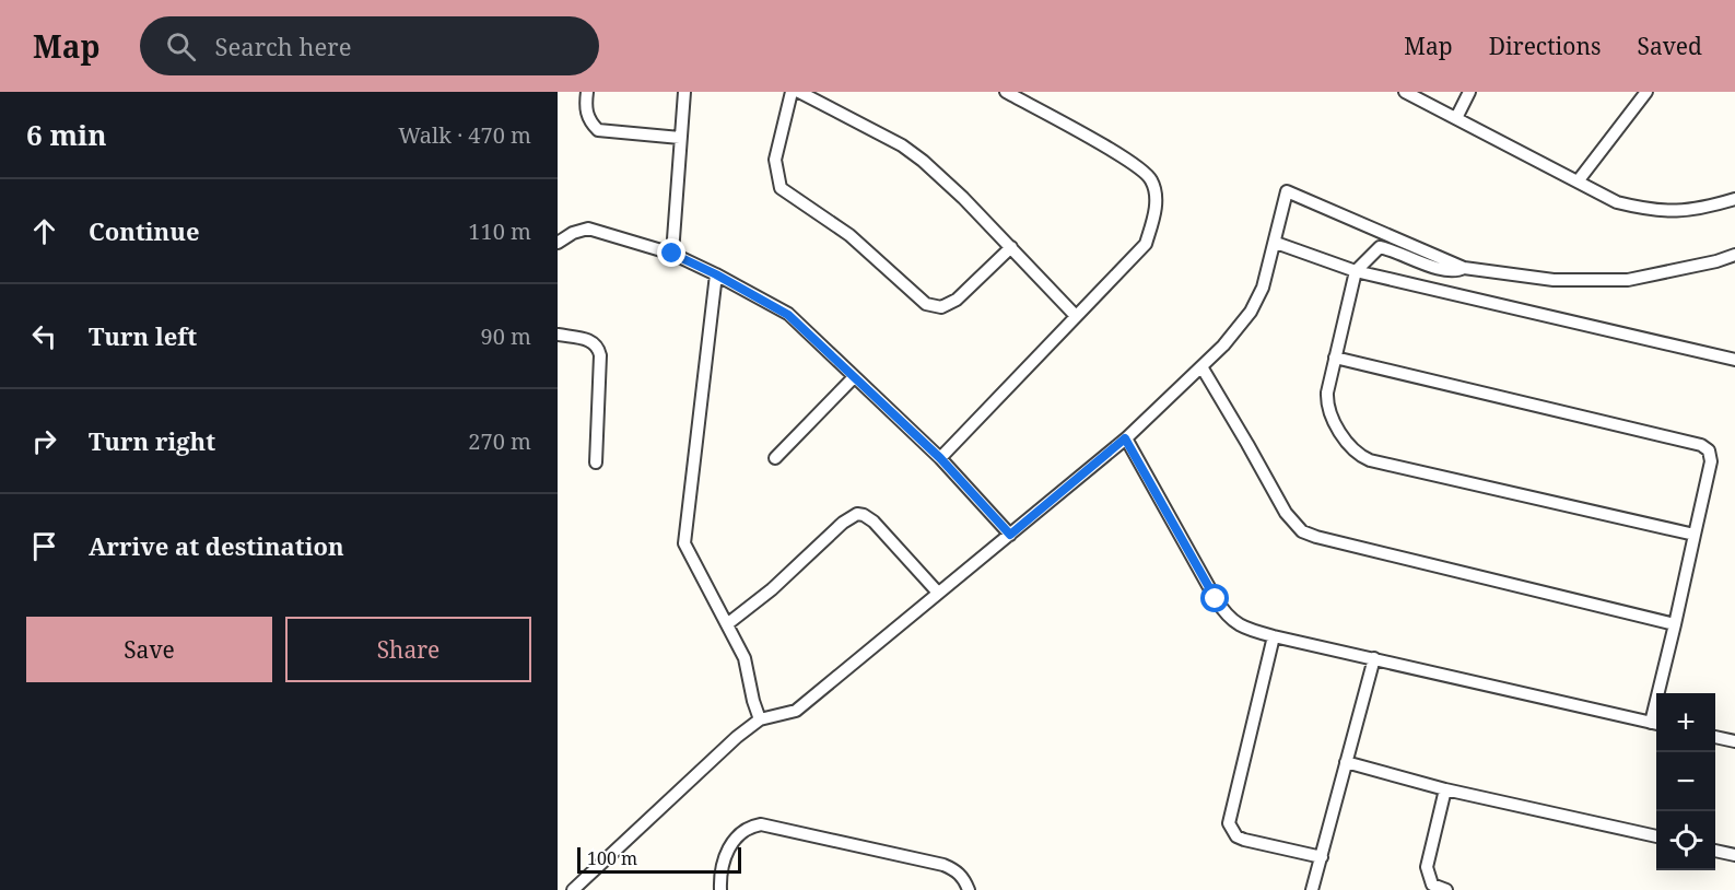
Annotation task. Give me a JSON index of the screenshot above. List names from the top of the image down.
{
  "scale_bar": "100 m",
  "page": {
    "header": "Map",
    "search": "Search here",
    "nav": ["Map", "Directions", "Saved"],
    "heading": ["6 min", "Walk · 470 m"],
    "list": [
      ["Continue", "110 m"],
      ["Turn left", "90 m"],
      ["Turn right", "270 m"],
      "Arrive at destination"
    ],
    "buttons": ["Save", "Share"],
    "map_buttons": ["+", "−"],
    "scale": "100 m"
  }
}
